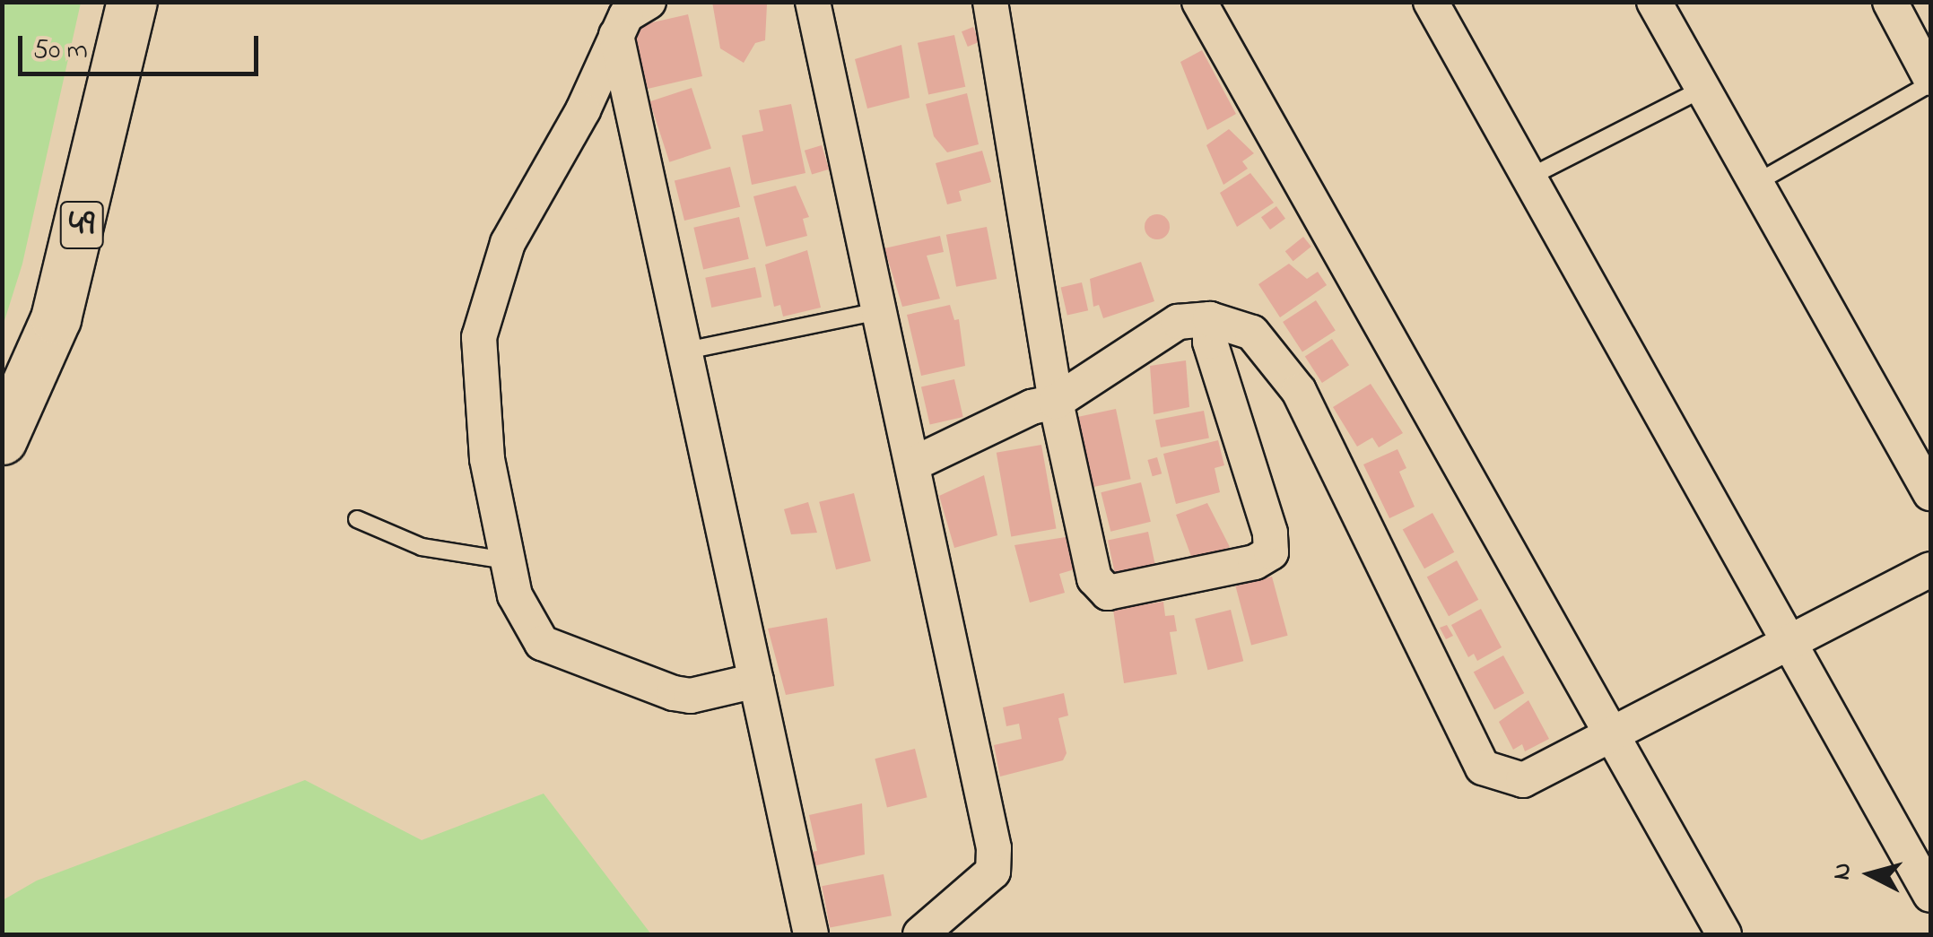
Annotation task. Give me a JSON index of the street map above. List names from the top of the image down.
{
  "streets": {
    "main road": ["49"]
  },
  "scale_bar": "50 m",
  "north": "left"
}
